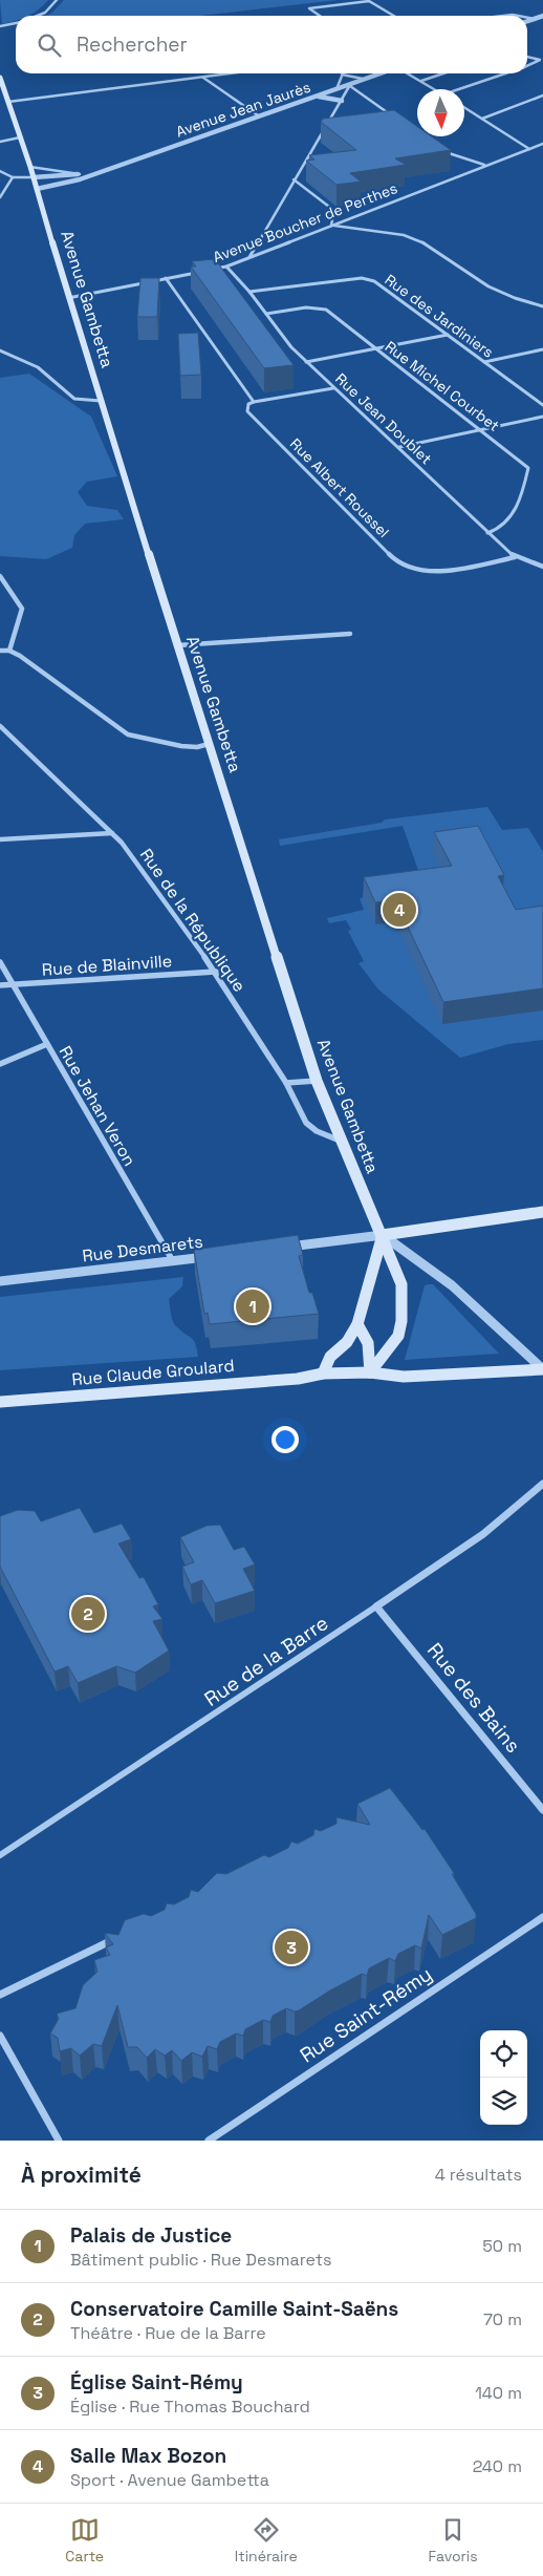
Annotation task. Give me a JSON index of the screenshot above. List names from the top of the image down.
{
  "streets": {
    "main road": ["Avenue Gambetta", "Rue Claude Groulard"],
    "street": [
      "Avenue Jean Jaurès",
      "Avenue Boucher de Perthes",
      "Rue des Jardiniers",
      "Rue Michel Courbet",
      "Rue Jean Doublet",
      "Rue Albert Roussel",
      "Rue de la République",
      "Rue de Blainville",
      "Rue Jehan Veron",
      "Rue Desmarets",
      "Rue de la Barre",
      "Rue des Bains",
      "Rue Saint-Rémy"
    ]
  },
  "crossings": [
    ["Avenue Jean Jaurès", "Avenue Gambetta"],
    ["Avenue Boucher de Perthes", "Avenue Gambetta"],
    ["Avenue Boucher de Perthes", "Rue Jean Doublet"],
    ["Avenue Gambetta", "Rue de la République"],
    ["Rue des Jardiniers", "Rue Jean Doublet"],
    ["Rue Michel Courbet", "Rue Jean Doublet"],
    ["Rue Jean Doublet", "Rue Albert Roussel"],
    ["Rue de la République", "Rue de Blainville"],
    ["Rue de Blainville", "Rue Jehan Veron"],
    ["Rue Jehan Veron", "Rue Desmarets"],
    ["Rue de la Barre", "Rue des Bains"]
  ],
  "north": "bottom",
  "page": {
    "search": "Rechercher",
    "pins": [
      "4",
      "1",
      "2",
      "3"
    ],
    "heading": ["À proximité", "4 résultats"],
    "list": [
      {
        "mark": "1",
        "name": "Palais de Justice",
        "note": "Bâtiment public · Rue Desmarets",
        "value": "50 m"
      },
      {
        "mark": "2",
        "name": "Conservatoire Camille Saint-Saëns",
        "note": "Théâtre · Rue de la Barre",
        "value": "70 m"
      },
      {
        "mark": "3",
        "name": "Église Saint-Rémy",
        "note": "Église · Rue Thomas Bouchard",
        "value": "140 m"
      },
      {
        "mark": "4",
        "name": "Salle Max Bozon",
        "note": "Sport · Avenue Gambetta",
        "value": "240 m"
      }
    ],
    "nav": ["Carte", "Itinéraire", "Favoris"]
  }
}
